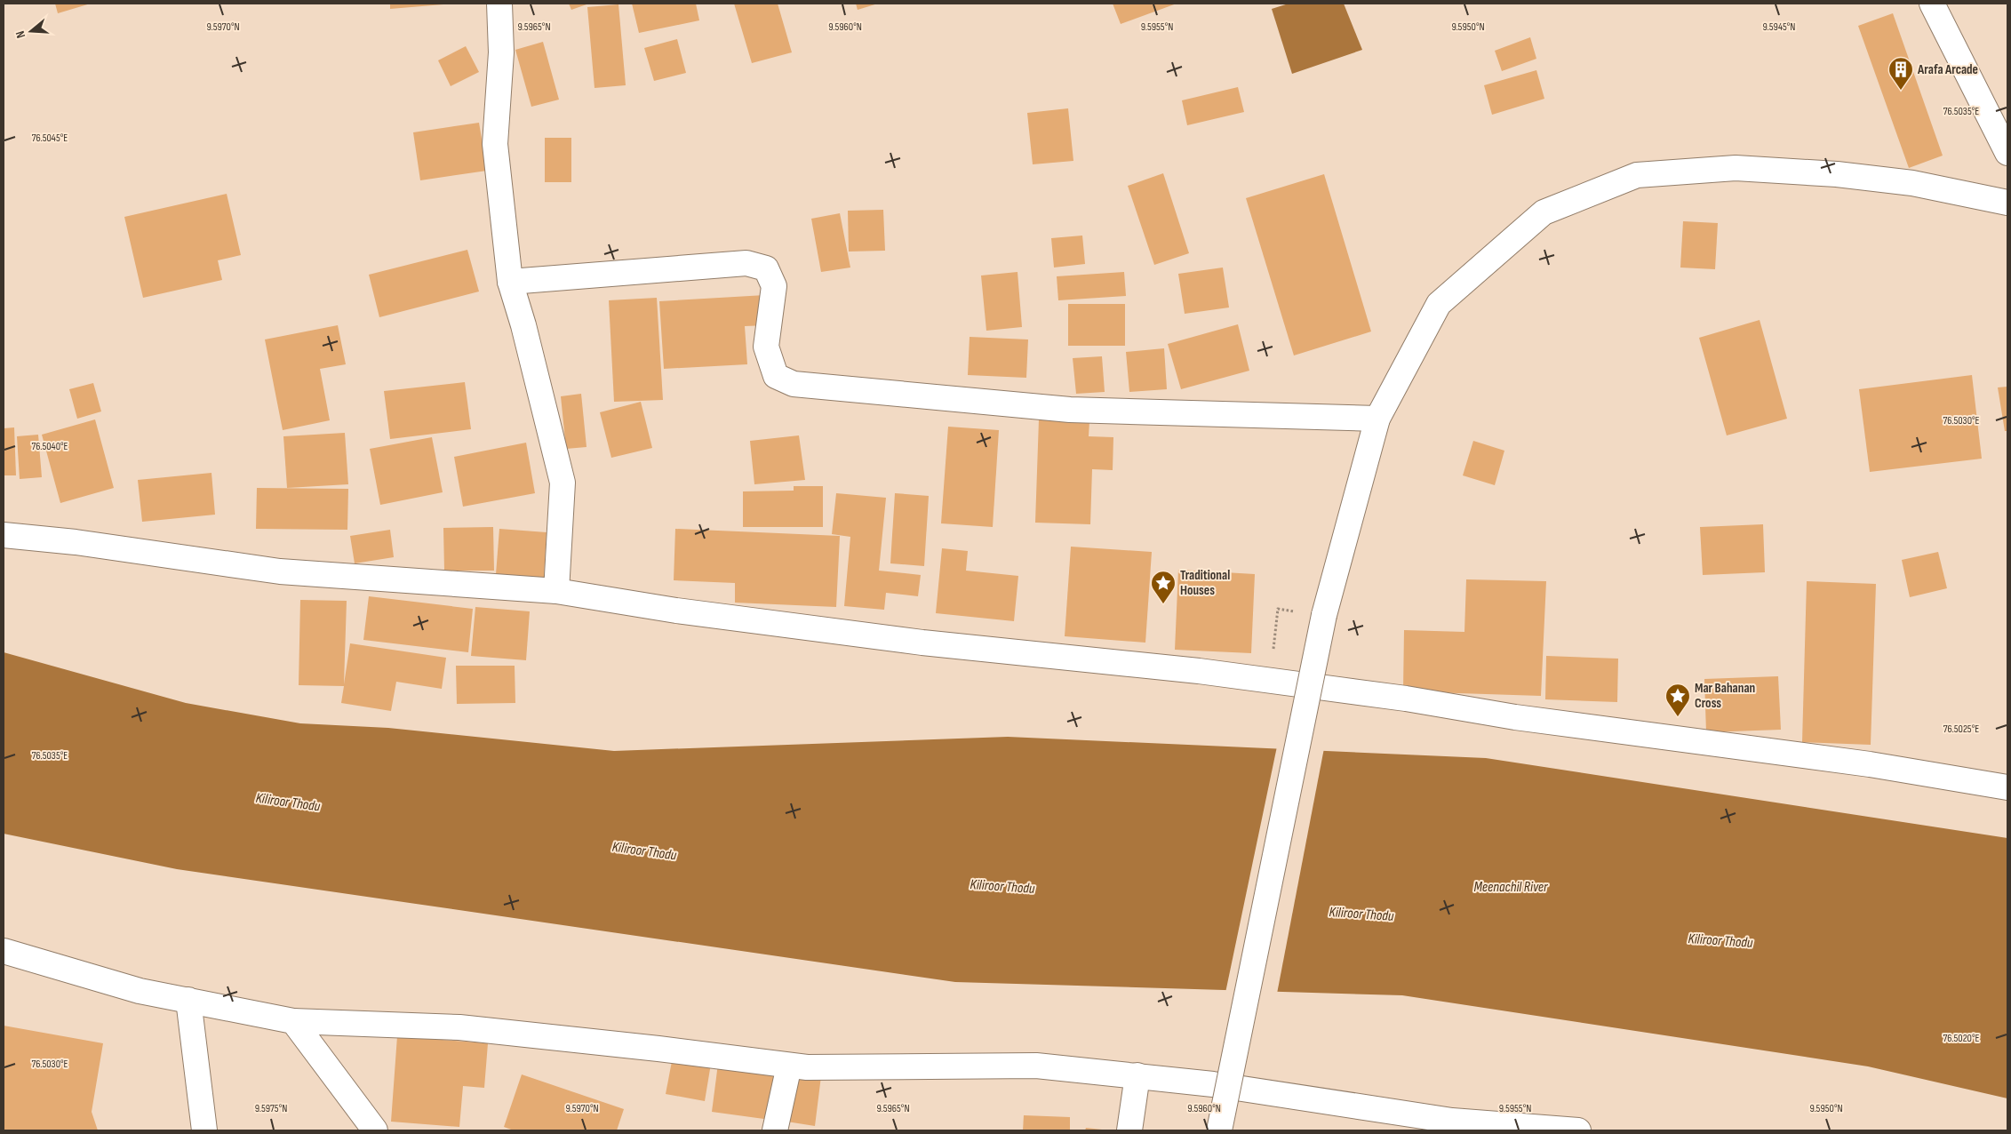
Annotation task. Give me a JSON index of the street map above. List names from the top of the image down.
{
  "water": ["Kiliroor Thodu", "Meenachil River"],
  "places": {
    "building": ["Arafa Arcade"],
    "place": ["Traditional Houses", "Mar Bahanan Cross"]
  },
  "north": "left",
  "coordinates": [
    "9.5970°N",
    "9.5965°N",
    "9.5960°N",
    "9.5955°N",
    "9.5950°N",
    "9.5945°N",
    "76.5035°E",
    "76.5045°E",
    "76.5030°E",
    "76.5040°E",
    "76.5025°E",
    "76.5020°E",
    "9.5975°N"
  ]
}
